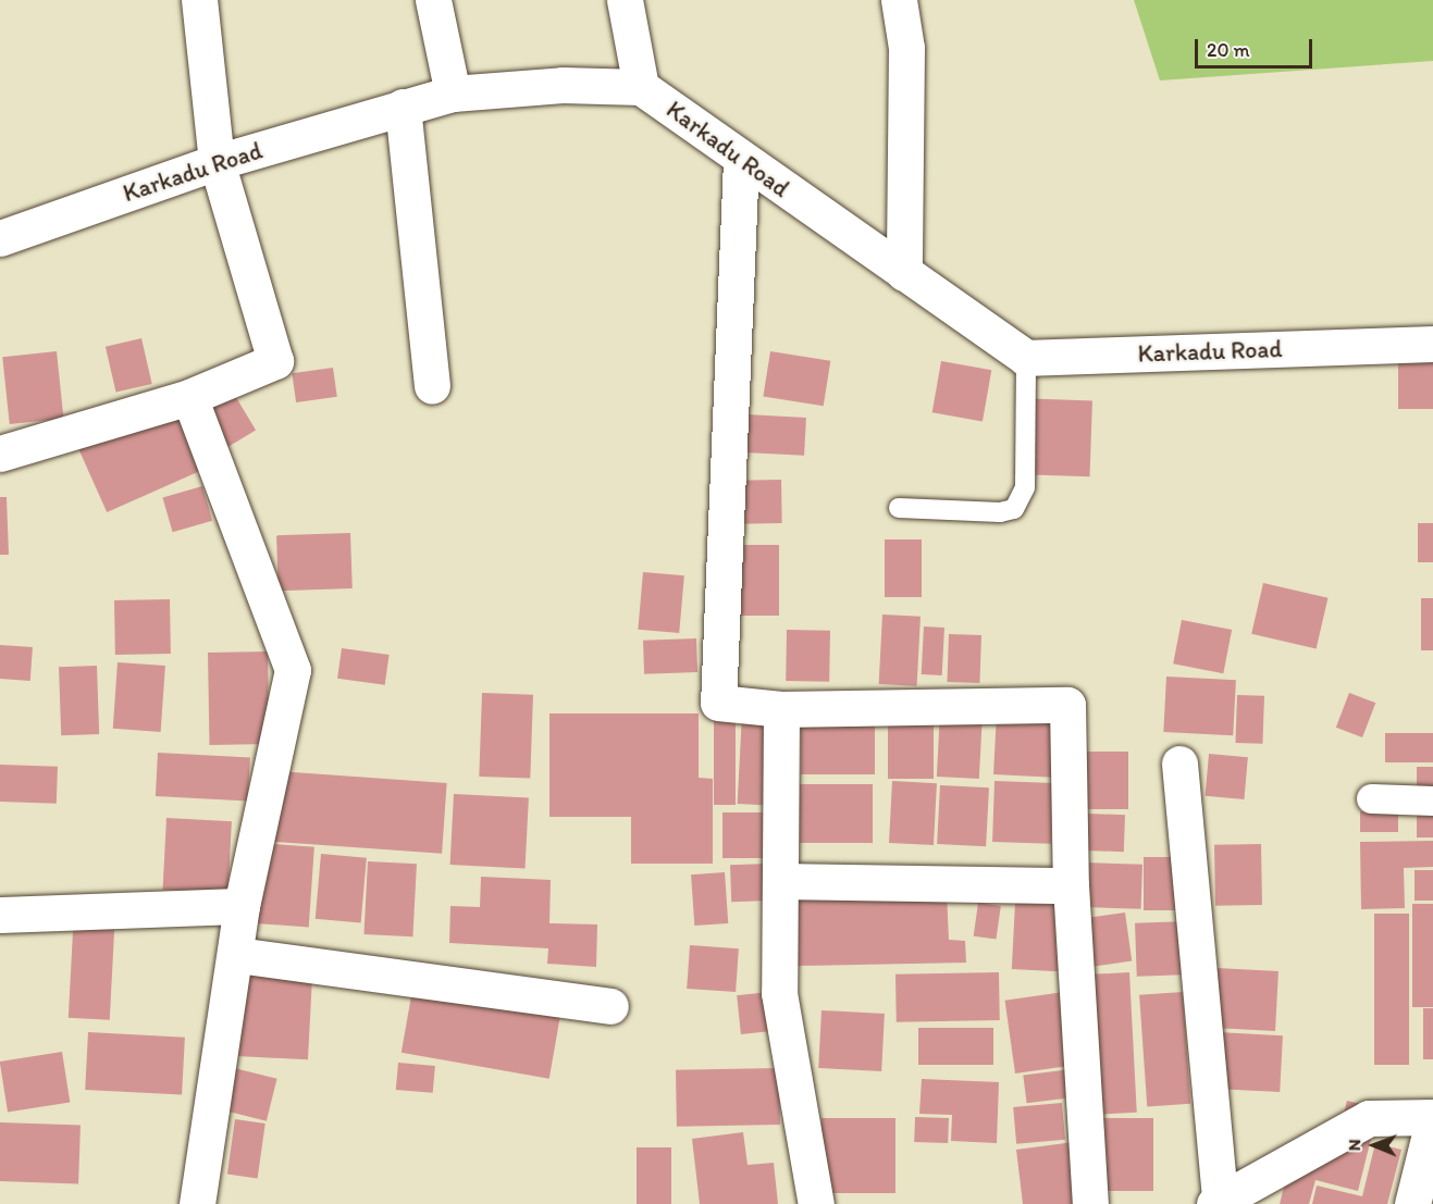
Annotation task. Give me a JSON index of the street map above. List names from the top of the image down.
{
  "streets": {
    "street": ["Karkadu Road"]
  },
  "scale_bar": "20 m",
  "north": "left"
}
